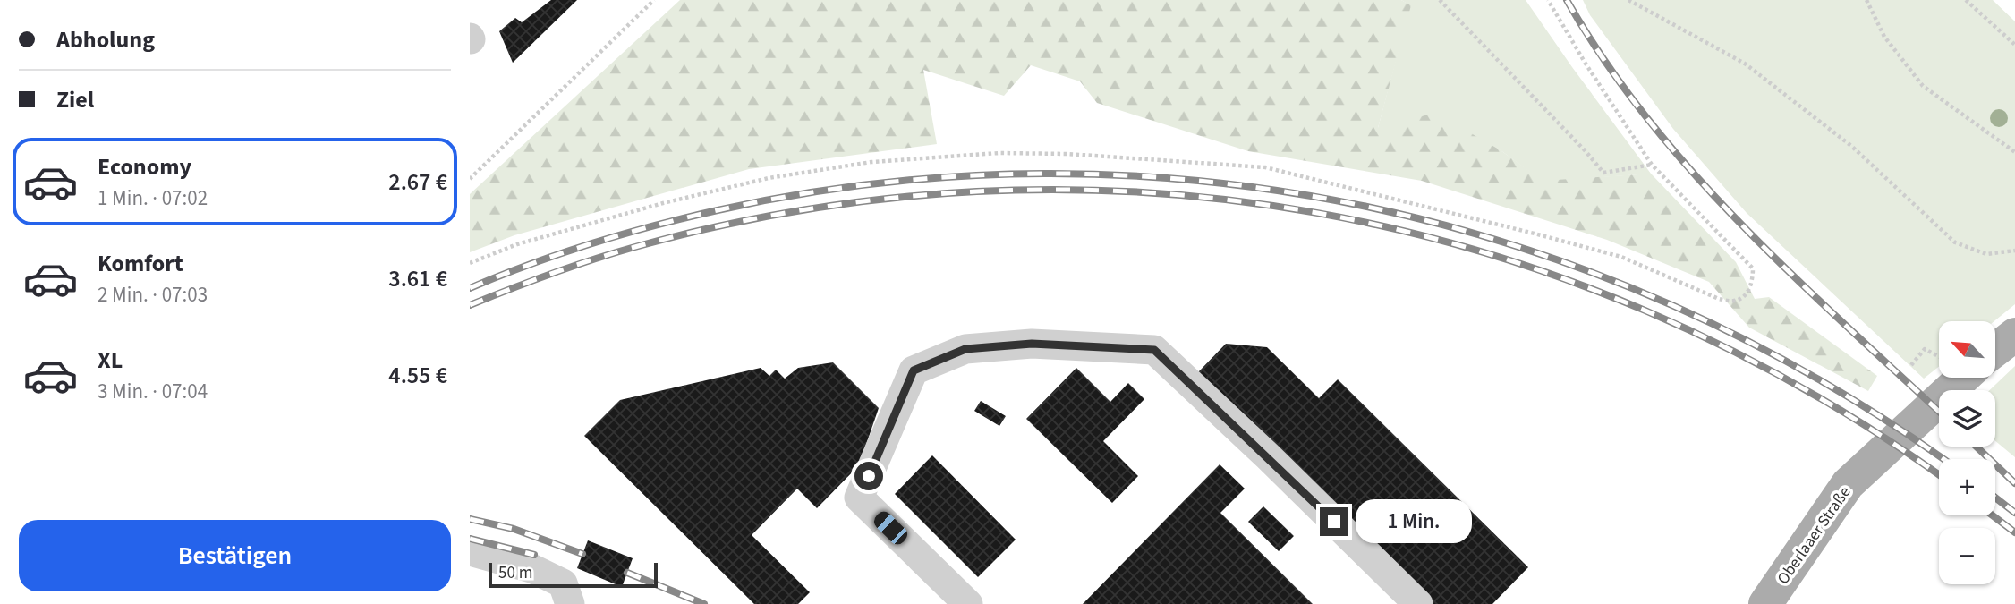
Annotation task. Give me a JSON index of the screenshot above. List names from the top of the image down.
{
  "streets": {
    "main road": ["Oberlaaer Straße"]
  },
  "scale_bar": "50 m",
  "north": "top left",
  "page": {
    "banner": ["Abholung", "Ziel"],
    "list": [
      {
        "name": "Economy",
        "note": "1 Min. · 07:02",
        "value": "2.67 €"
      },
      {
        "name": "Komfort",
        "note": "2 Min. · 07:03",
        "value": "3.61 €"
      },
      {
        "name": "XL",
        "note": "3 Min. · 07:04",
        "value": "4.55 €"
      }
    ],
    "map_buttons": ["+", "−"],
    "bubble": "1 Min.",
    "buttons": "Bestätigen",
    "scale": "50 m"
  }
}
